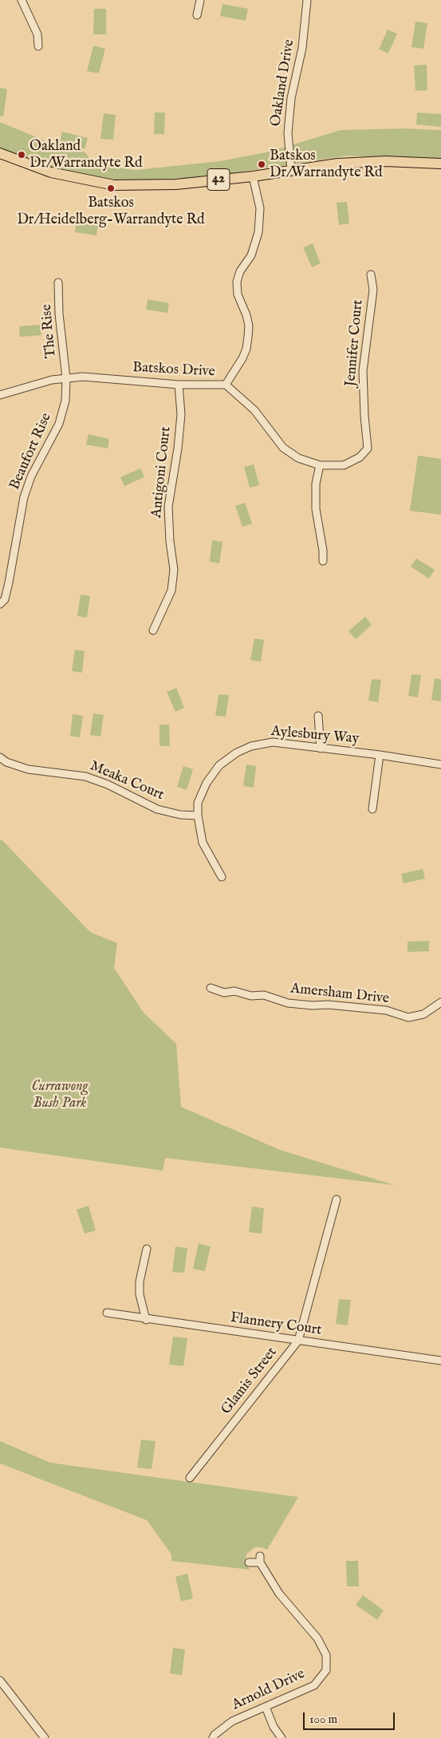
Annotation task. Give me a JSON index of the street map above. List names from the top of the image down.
{
  "streets": {
    "main road": ["42"],
    "street": [
      "Oakland Drive",
      "The Rise",
      "Jennifer Court",
      "Batskos Drive",
      "Beaufort Rise",
      "Antigoni Court",
      "Aylesbury Way",
      "Meaka Court",
      "Amersham Drive",
      "Flannery Court",
      "Glamis Street",
      "Arnold Drive"
    ]
  },
  "crossings": [
    ["Oakland Drive", "42"],
    ["42", "Batskos Drive"],
    ["The Rise", "Batskos Drive"],
    ["The Rise", "Beaufort Rise"],
    ["Jennifer Court", "Batskos Drive"],
    ["Batskos Drive", "Beaufort Rise"],
    ["Batskos Drive", "Antigoni Court"],
    ["Aylesbury Way", "Meaka Court"],
    ["Flannery Court", "Glamis Street"]
  ],
  "parks": ["Currawong Bush Park"],
  "places": ["Oakland Dr/Warrandyte Rd", "Batskos Dr/Warrandyte Rd", "Batskos Dr/Heidelberg-Warrandyte Rd"],
  "scale_bar": "100 m"
}
